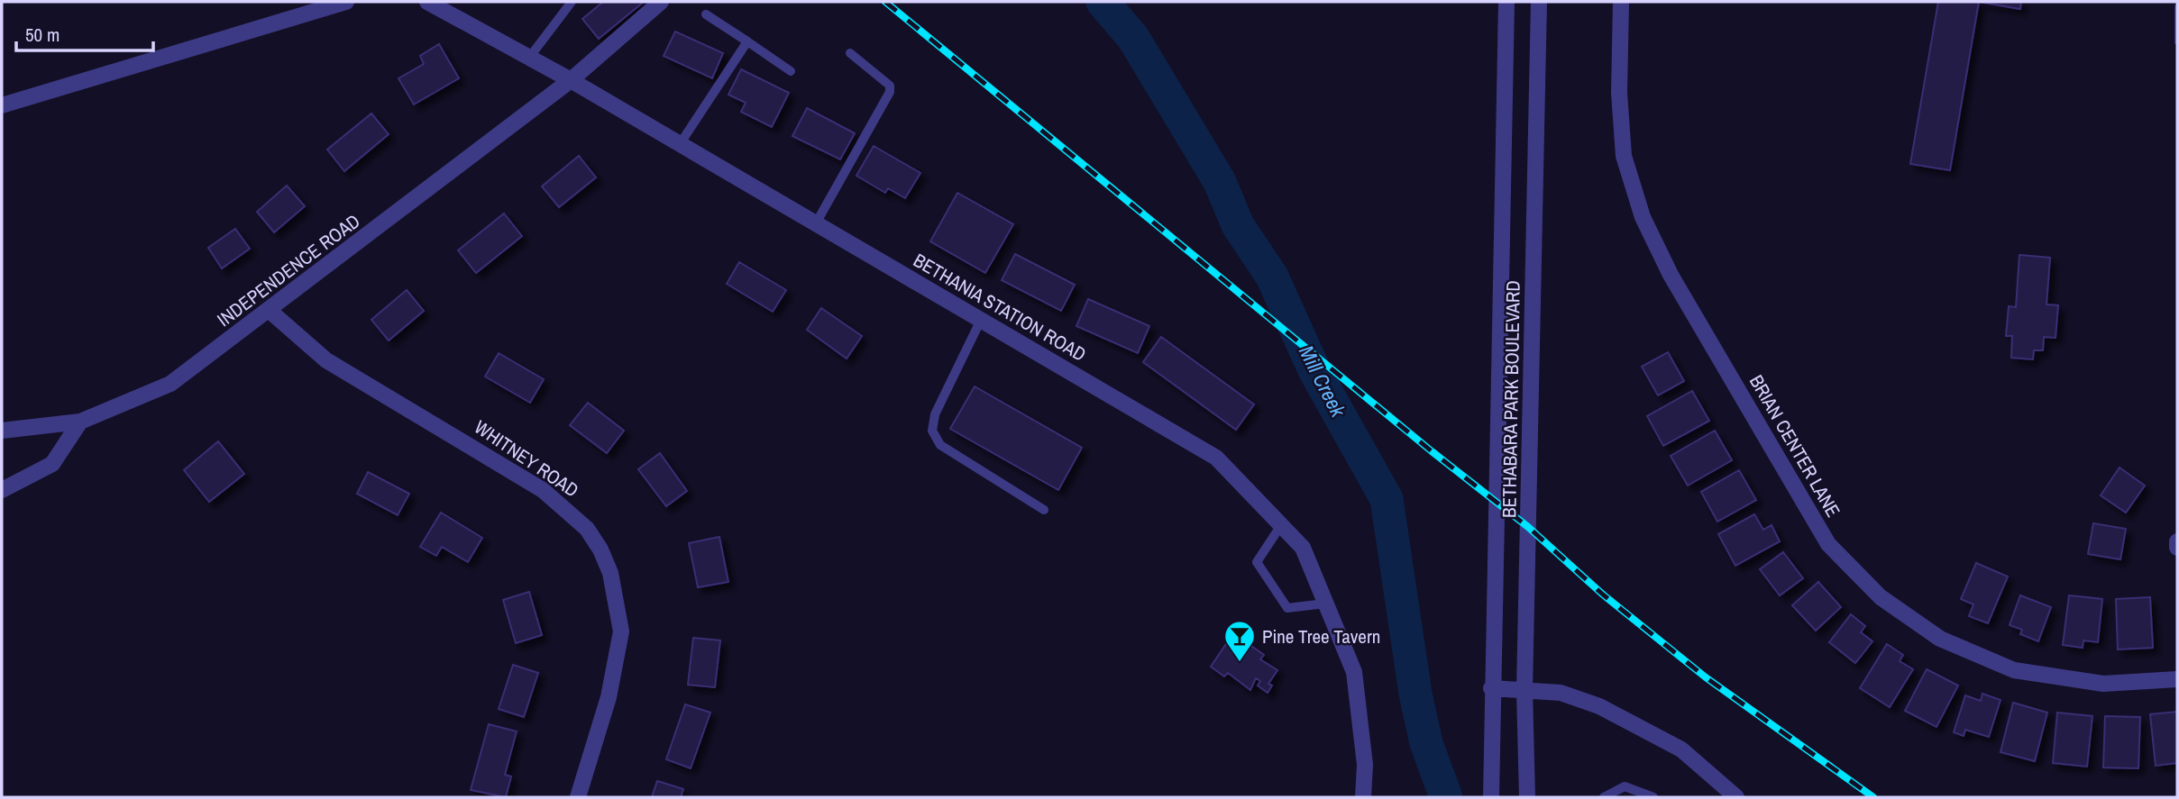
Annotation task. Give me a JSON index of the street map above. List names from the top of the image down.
{
  "streets": {
    "street": [
      "INDEPENDENCE ROAD",
      "BETHANIA STATION ROAD",
      "BETHABARA PARK BOULEVARD",
      "BRIAN CENTER LANE",
      "WHITNEY ROAD"
    ]
  },
  "crossings": [
    ["INDEPENDENCE ROAD", "BETHANIA STATION ROAD"],
    ["INDEPENDENCE ROAD", "WHITNEY ROAD"]
  ],
  "water": ["Mill Creek"],
  "places": {
    "bar": ["Pine Tree Tavern"]
  },
  "scale_bar": "50 m"
}
